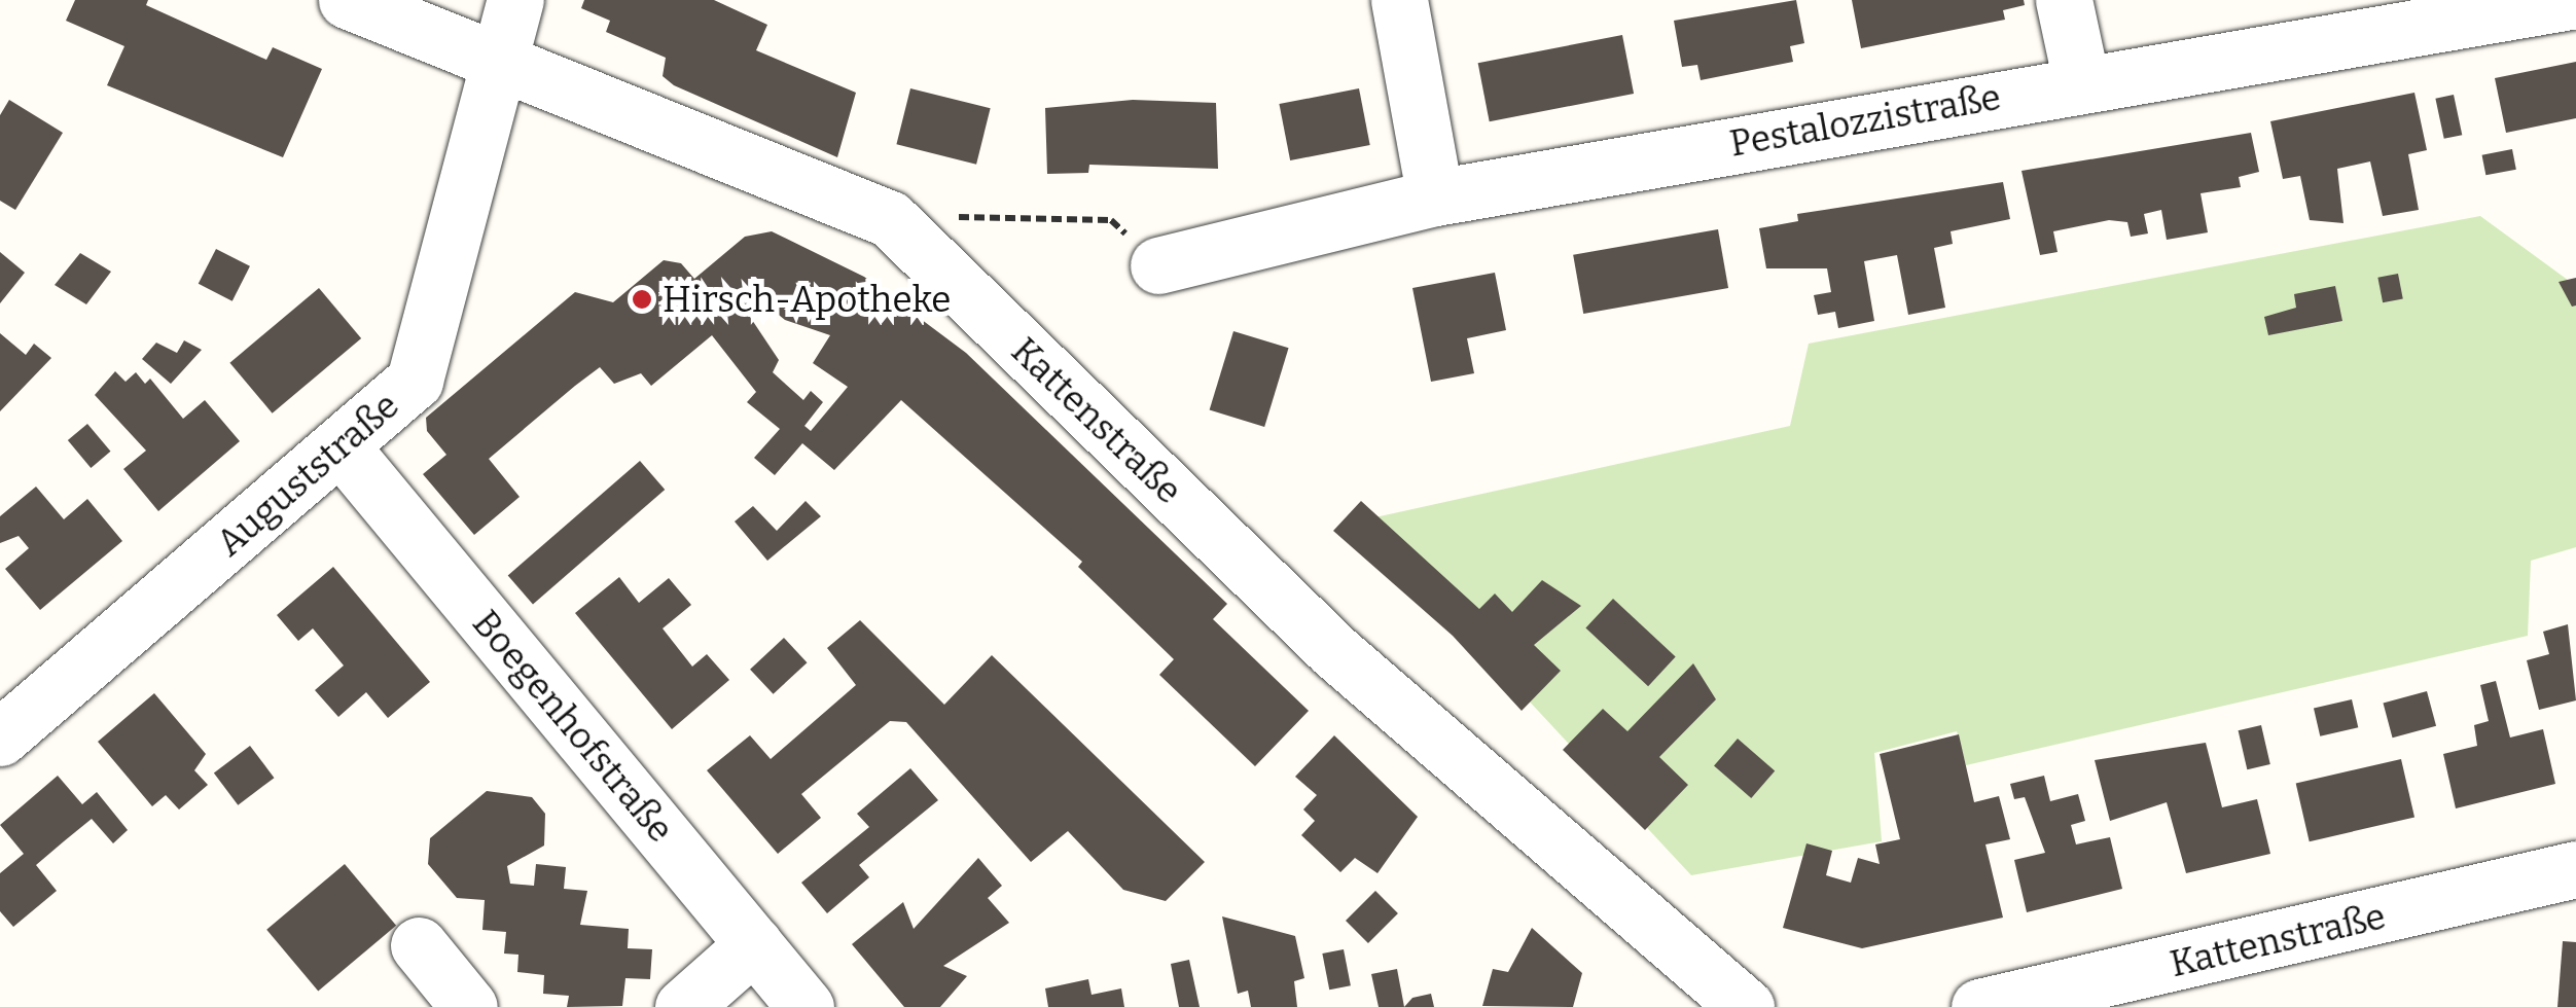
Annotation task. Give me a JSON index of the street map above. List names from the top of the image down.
{
  "streets": {
    "street": [
      "Pestalozzistraße",
      "Kattenstraße",
      "Auguststraße",
      "Boegenhofstraße"
    ]
  },
  "crossings": [
    ["Kattenstraße", "Auguststraße"],
    ["Auguststraße", "Boegenhofstraße"]
  ],
  "places": ["Hirsch-Apotheke"]
}
